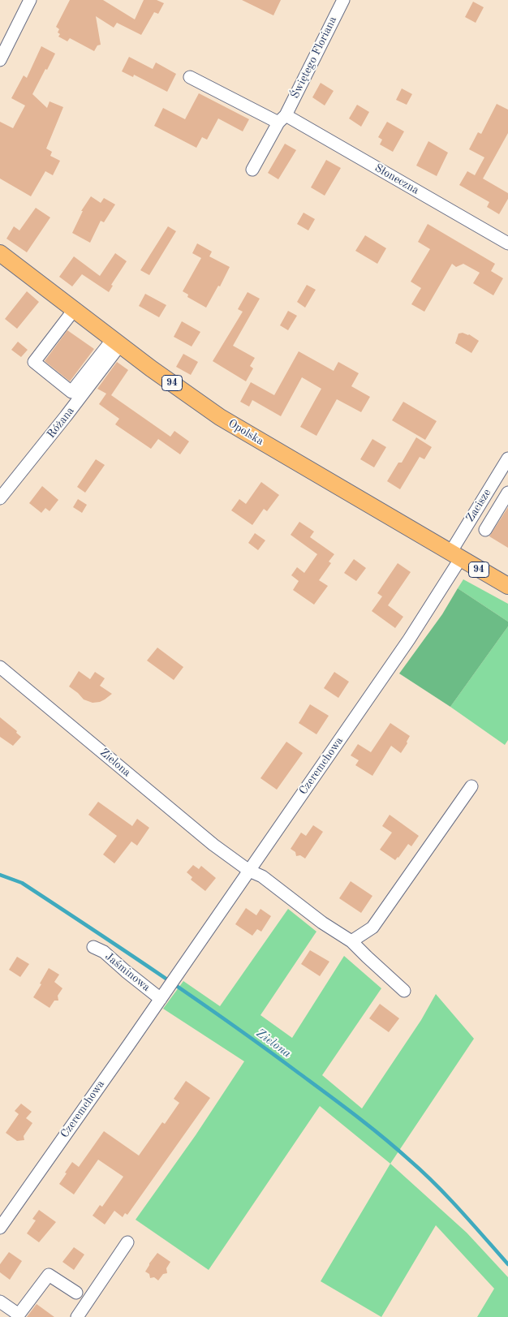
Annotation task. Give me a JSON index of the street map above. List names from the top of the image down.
{
  "streets": {
    "main road": ["94", "Opolska"],
    "street": [
      "Świętego Floriana",
      "Słoneczna",
      "Różana",
      "Zacisze",
      "Zielona",
      "Czeremchowa",
      "Jaśminowa"
    ]
  },
  "crossings": [
    ["Świętego Floriana", "Słoneczna"],
    ["Różana", "Opolska"],
    ["Opolska", "Zacisze"],
    ["Opolska", "Czeremchowa"],
    ["Zacisze", "Czeremchowa"],
    ["Zielona", "Czeremchowa"],
    ["Czeremchowa", "Jaśminowa"]
  ],
  "water": ["Zielona"]
}
